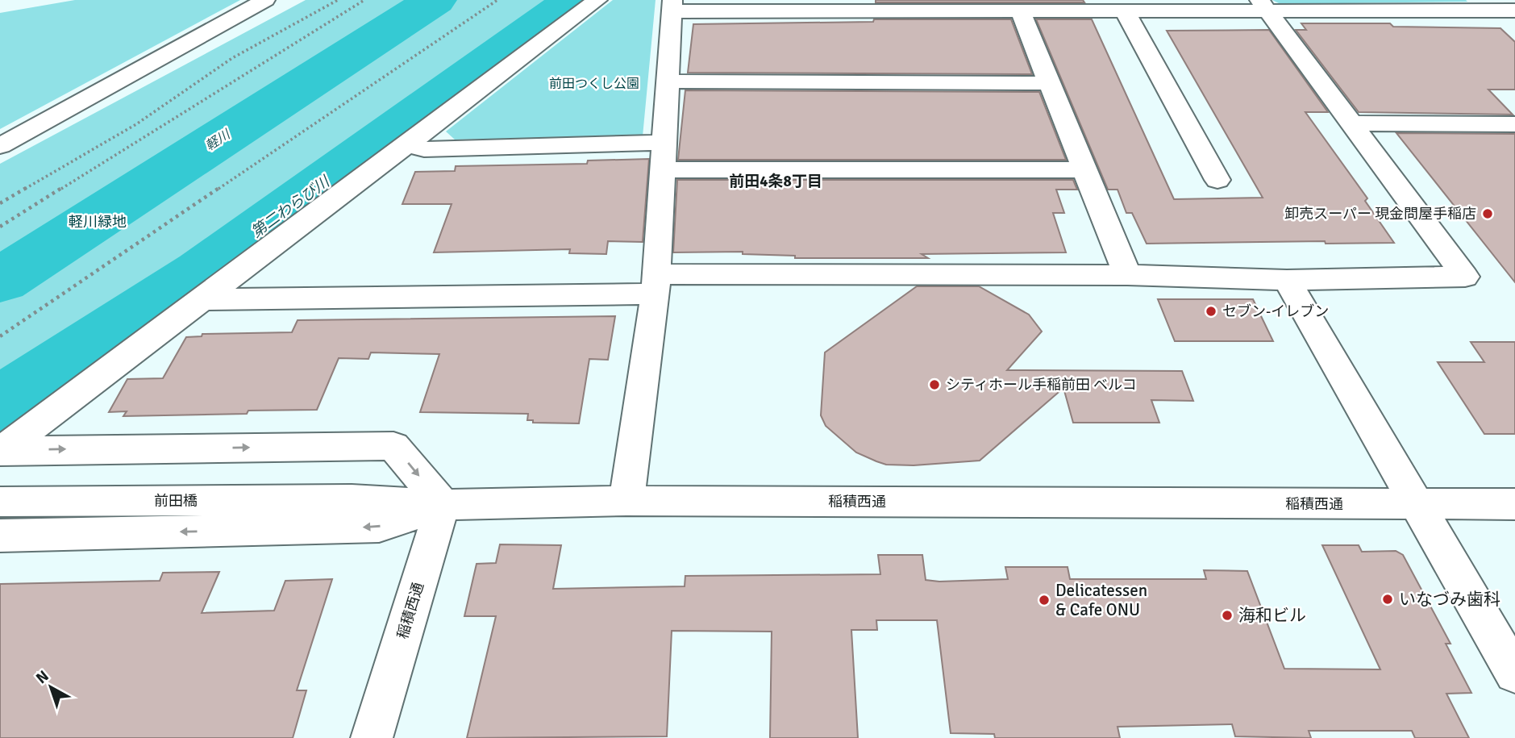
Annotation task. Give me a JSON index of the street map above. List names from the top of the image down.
{
  "streets": {
    "street": ["前田橋", "稲積西通"]
  },
  "crossings": [
    ["前田橋", "稲積西通"]
  ],
  "districts": ["前田4条8丁目"],
  "water": ["軽川", "第二わらび川"],
  "parks": ["前田つくし公園", "軽川緑地"],
  "places": [
    "卸売スーパー 現金問屋手稲店",
    "セブン-イレブン",
    "シティホール手稲前田 ベルコ",
    "いなづみ歯科",
    "Delicatessen & Cafe ONU",
    "海和ビル"
  ],
  "north": "top left"
}
